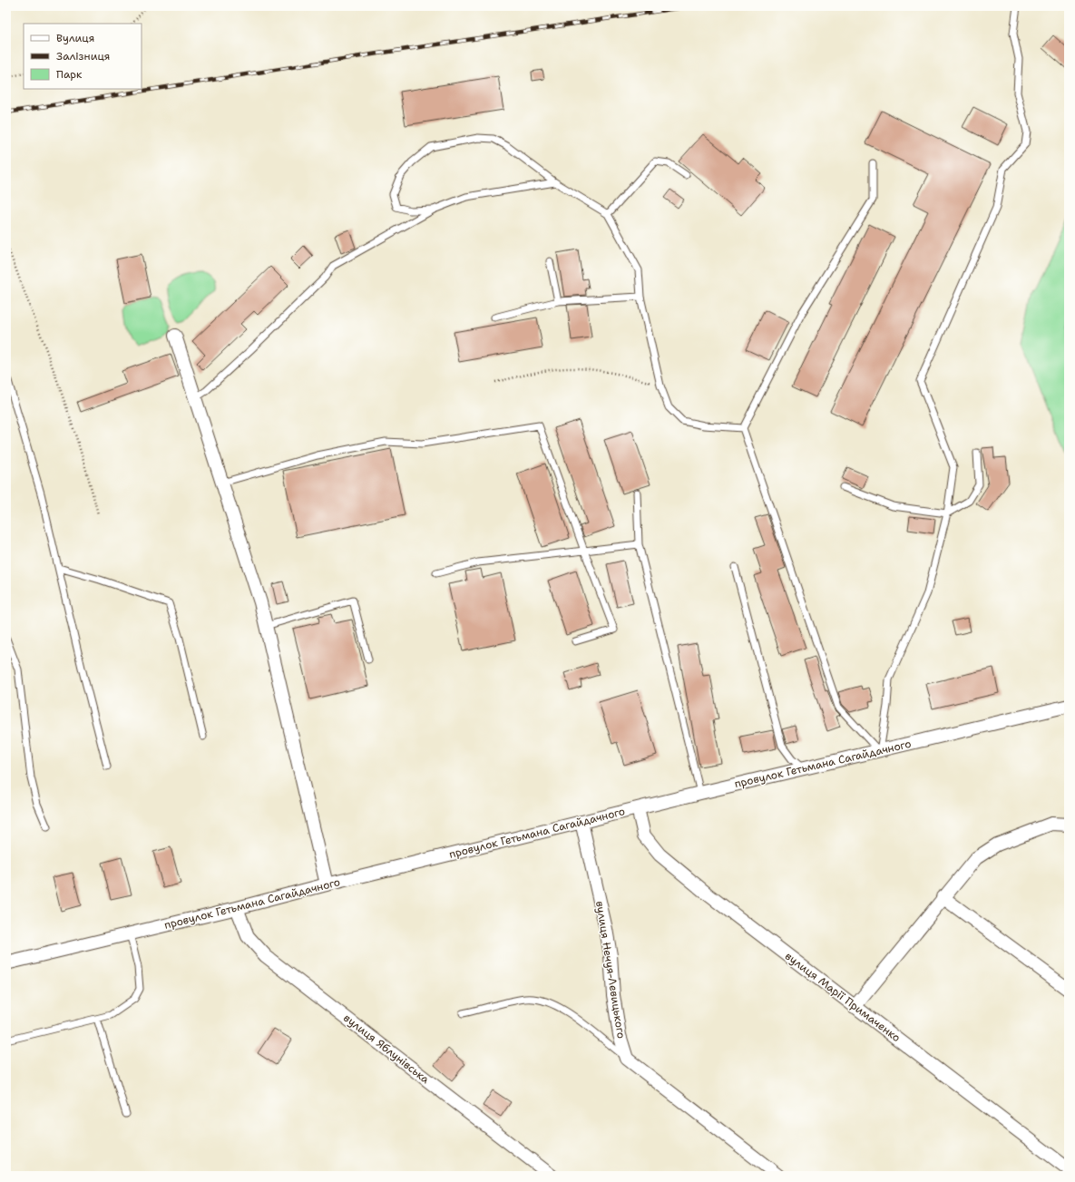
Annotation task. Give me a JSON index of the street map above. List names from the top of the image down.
{
  "streets": {
    "street": [
      "провулок Гетьмана Сагайдачного",
      "вулиця Нечуя-Левицького",
      "вулиця Марії Примаченко",
      "вулиця Яблунівська"
    ]
  },
  "crossings": [
    ["провулок Гетьмана Сагайдачного", "вулиця Нечуя-Левицького"],
    ["провулок Гетьмана Сагайдачного", "вулиця Марії Примаченко"],
    ["провулок Гетьмана Сагайдачного", "вулиця Яблунівська"]
  ],
  "legend": ["Вулиця", "Залізниця", "Парк"]
}
